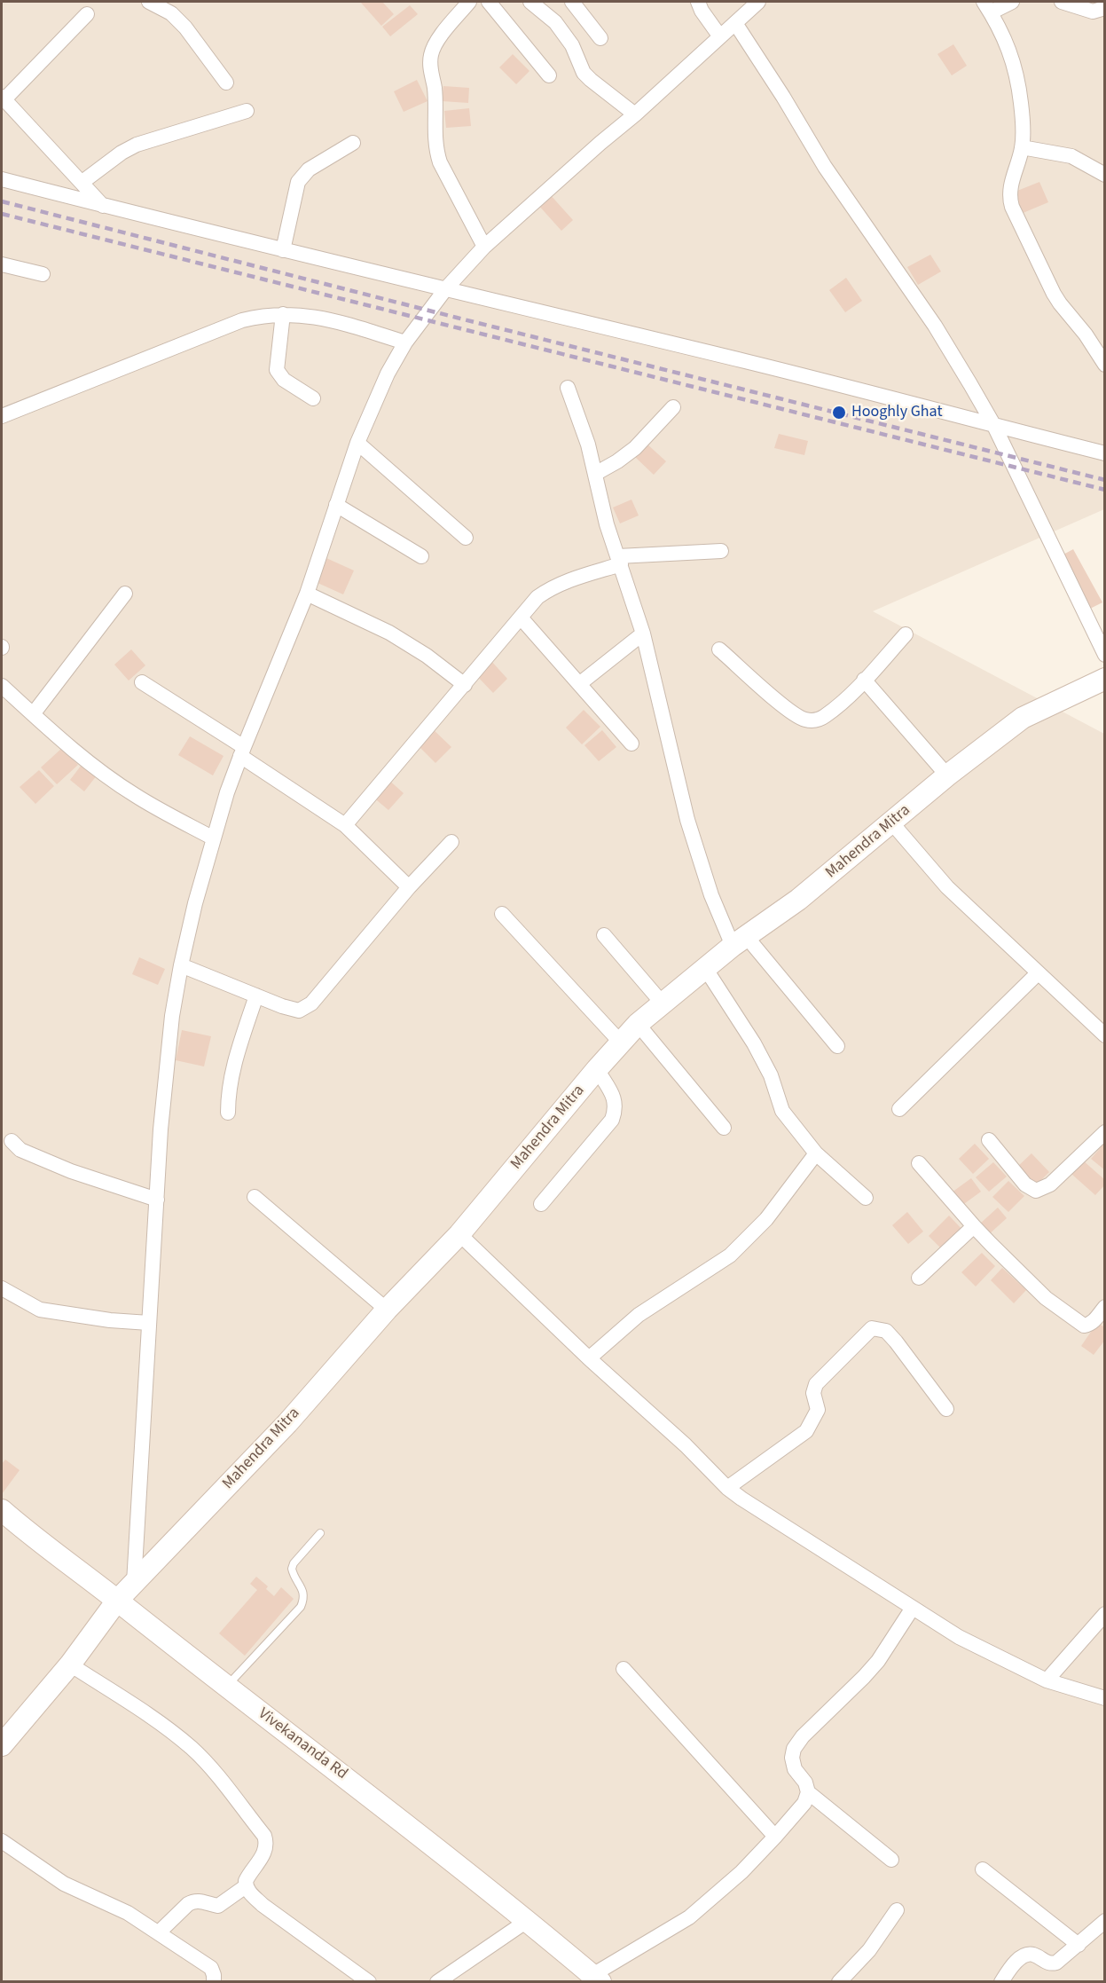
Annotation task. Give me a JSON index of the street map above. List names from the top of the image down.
{
  "streets": {
    "main road": ["Mahendra Mitra", "Vivekananda Rd"]
  },
  "crossings": [
    ["Mahendra Mitra", "Vivekananda Rd"]
  ],
  "places": ["Hooghly Ghat"]
}
